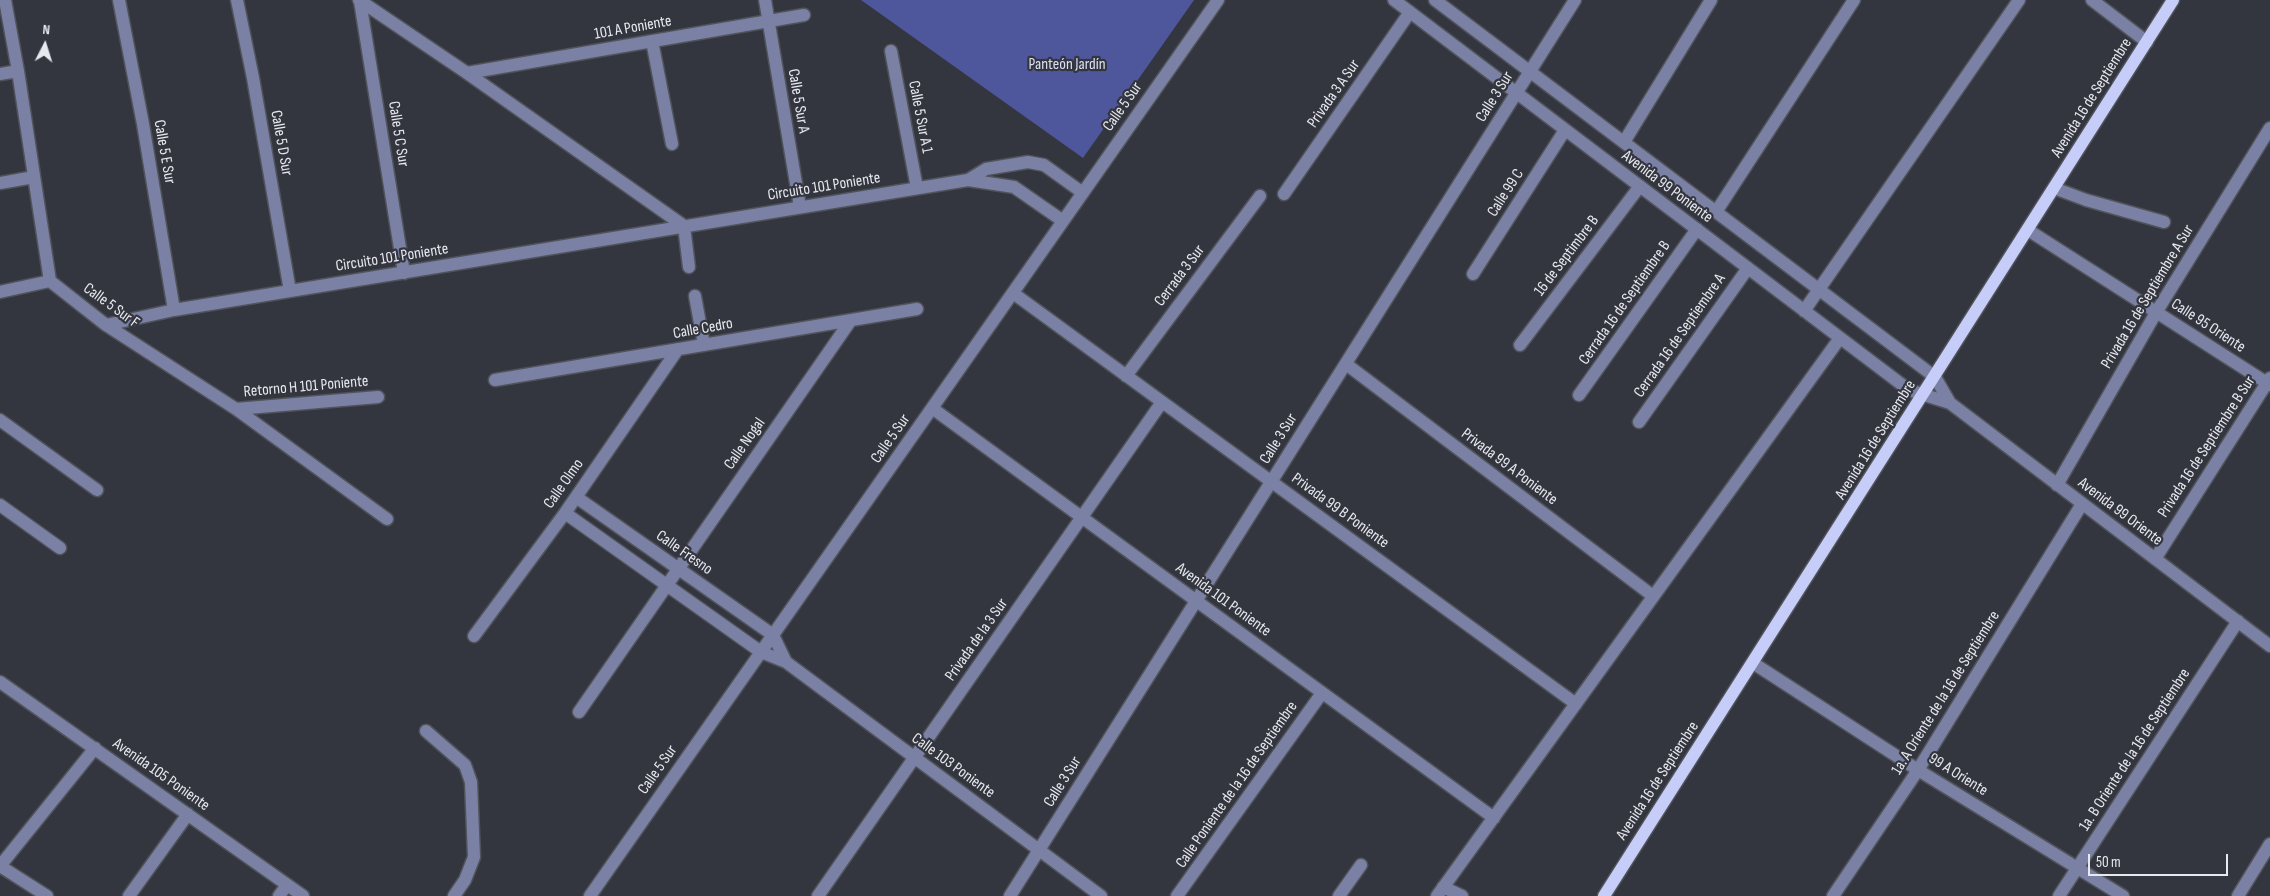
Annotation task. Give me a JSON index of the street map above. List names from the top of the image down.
{
  "streets": {
    "main road": ["Avenida 16 de Septiembre"],
    "street": [
      "101 A Poniente",
      "Privada 3 A Sur",
      "Calle 3 Sur",
      "Calle 5 Sur A",
      "Calle 5 Sur",
      "Calle 5 Sur A 1",
      "Calle 5 C Sur",
      "Calle 5 D Sur",
      "Calle 5 E Sur",
      "Circuito 101 Poniente",
      "Avenida 99 Poniente",
      "Calle 99 C",
      "16 de Septimbre B",
      "Cerrada 3 Sur",
      "Privada 16 de Septiembre A Sur",
      "Cerrada 16 de Septiembre B",
      "Calle 5 Sur F",
      "Calle 95 Oriente",
      "Calle Cedro",
      "Cerrada 16 de Septiembre A",
      "Retorno H 101 Poniente",
      "Calle Nogal",
      "Privada 16 de Septiembre B Sur",
      "Privada 99 A Poniente",
      "Calle Olmo",
      "Privada 99 B Poniente",
      "Avenida 99 Oriente",
      "Calle Fresno",
      "Avenida 101 Poniente",
      "Privada de la 3 Sur",
      "1a. A Oriente de la 16 de Septiembre",
      "1a. B Oriente de la 16 de Septiembre",
      "Calle 103 Poniente",
      "Avenida 105 Poniente",
      "99 A Oriente",
      "Calle Poniente de la 16 de Septiembre"
    ]
  },
  "crossings": [
    ["101 A Poniente", "Calle 5 Sur A"],
    ["Privada 3 A Sur", "Avenida 99 Poniente"],
    ["Calle 3 Sur", "Avenida 99 Poniente"],
    ["Calle 3 Sur", "Privada 99 A Poniente"],
    ["Calle 3 Sur", "Privada 99 B Poniente"],
    ["Calle 3 Sur", "Avenida 101 Poniente"],
    ["Calle 3 Sur", "Calle 103 Poniente"],
    ["Avenida 16 de Septiembre", "Avenida 99 Poniente"],
    ["Avenida 16 de Septiembre", "Calle 95 Oriente"],
    ["Avenida 16 de Septiembre", "Avenida 99 Oriente"],
    ["Avenida 16 de Septiembre", "99 A Oriente"],
    ["Calle 5 Sur A", "Circuito 101 Poniente"],
    ["Calle 5 Sur", "Circuito 101 Poniente"],
    ["Calle 5 Sur", "Privada 99 B Poniente"],
    ["Calle 5 Sur", "Calle Fresno"],
    ["Calle 5 Sur", "Avenida 101 Poniente"],
    ["Calle 5 Sur", "Calle 103 Poniente"],
    ["Calle 5 Sur A 1", "Circuito 101 Poniente"],
    ["Calle 5 C Sur", "Circuito 101 Poniente"],
    ["Calle 5 D Sur", "Circuito 101 Poniente"],
    ["Calle 5 E Sur", "Circuito 101 Poniente"],
    ["Circuito 101 Poniente", "Calle 5 Sur F"],
    ["Avenida 99 Poniente", "Calle 99 C"],
    ["Avenida 99 Poniente", "16 de Septimbre B"],
    ["Avenida 99 Poniente", "Cerrada 16 de Septiembre B"],
    ["Avenida 99 Poniente", "Cerrada 16 de Septiembre A"],
    ["Avenida 99 Poniente", "Avenida 99 Oriente"],
    ["Cerrada 3 Sur", "Privada 99 B Poniente"],
    ["Privada 16 de Septiembre A Sur", "Calle 95 Oriente"],
    ["Privada 16 de Septiembre A Sur", "Avenida 99 Oriente"],
    ["Calle 5 Sur F", "Retorno H 101 Poniente"],
    ["Calle 95 Oriente", "Privada 16 de Septiembre B Sur"],
    ["Calle Cedro", "Calle Nogal"],
    ["Calle Cedro", "Calle Olmo"],
    ["Calle Nogal", "Calle Fresno"],
    ["Privada 16 de Septiembre B Sur", "Avenida 99 Oriente"],
    ["Calle Olmo", "Calle Fresno"],
    ["Privada 99 B Poniente", "Privada de la 3 Sur"],
    ["Avenida 99 Oriente", "1a. A Oriente de la 16 de Septiembre"],
    ["Avenida 99 Oriente", "1a. B Oriente de la 16 de Septiembre"],
    ["Calle Fresno", "Calle 103 Poniente"],
    ["Avenida 101 Poniente", "Privada de la 3 Sur"],
    ["Avenida 101 Poniente", "Calle Poniente de la 16 de Septiembre"],
    ["Privada de la 3 Sur", "Calle 103 Poniente"],
    ["1a. A Oriente de la 16 de Septiembre", "99 A Oriente"],
    ["1a. B Oriente de la 16 de Septiembre", "99 A Oriente"]
  ],
  "parks": ["Panteón Jardín"],
  "scale_bar": "50 m",
  "north": "top"
}
